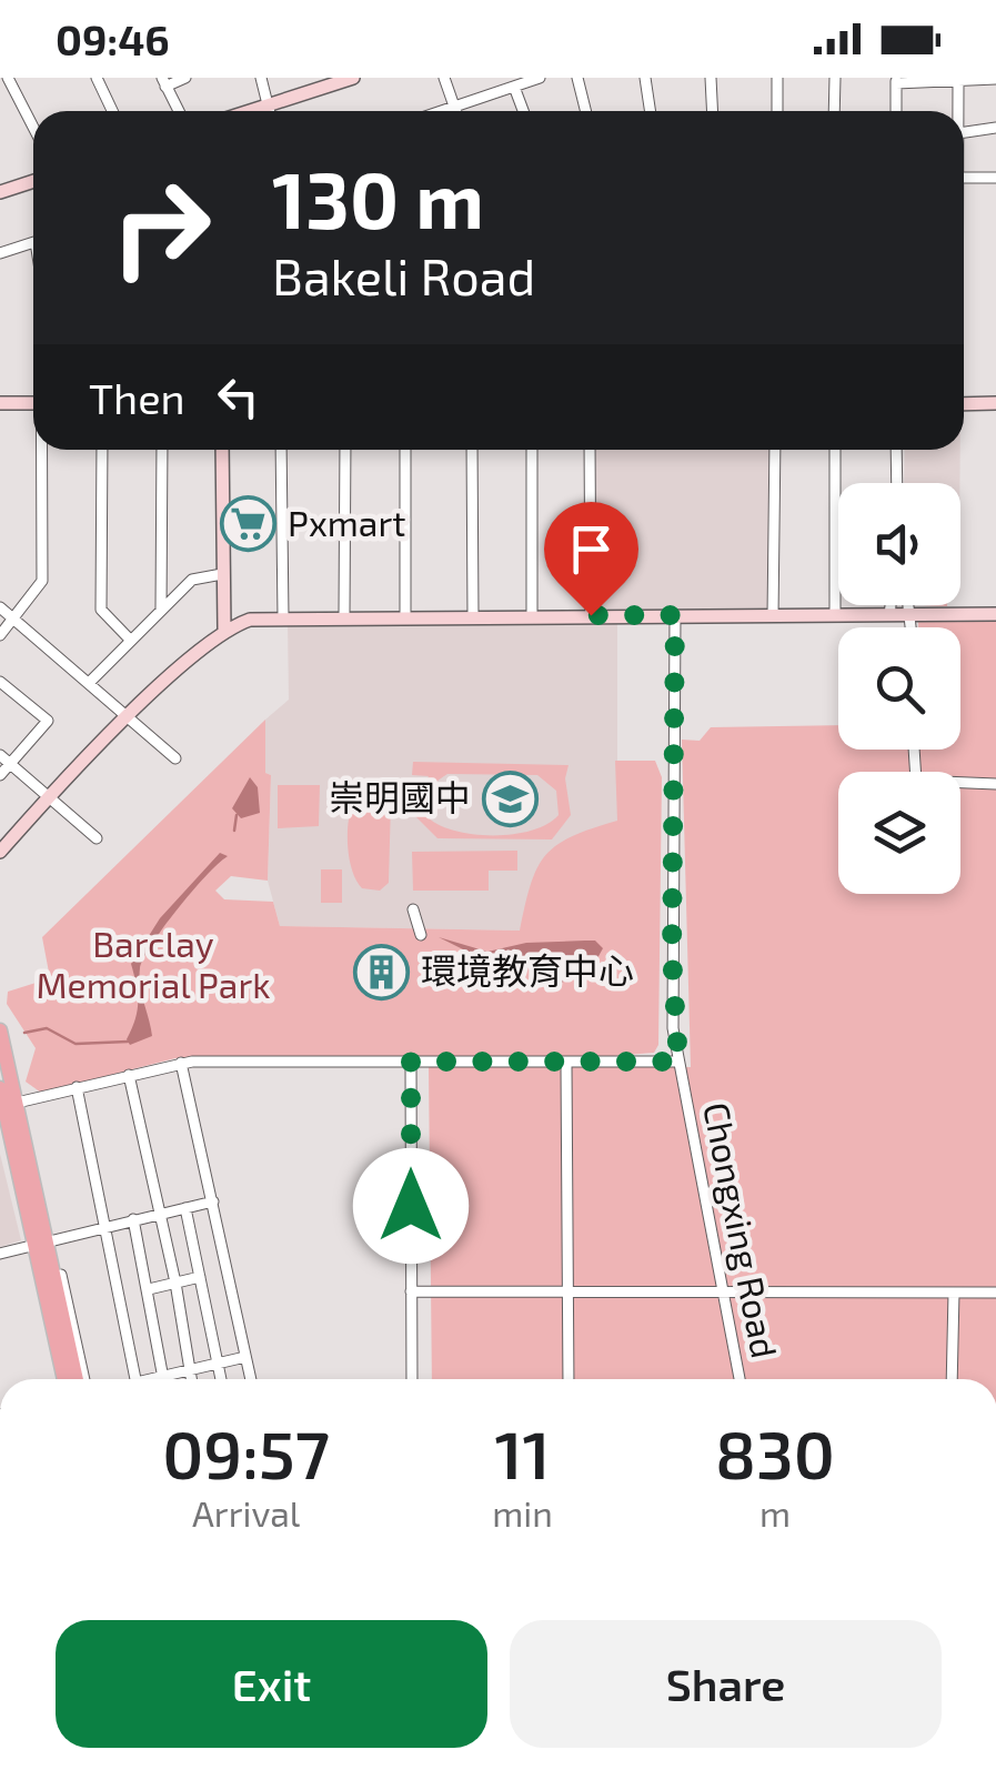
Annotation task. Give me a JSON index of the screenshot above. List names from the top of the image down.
{
  "streets": {
    "street": ["Chongxing Road"]
  },
  "parks": ["Barclay Memorial Park"],
  "places": {
    "supermarket": ["Pxmart"],
    "school or university": ["崇明國中"],
    "building": ["環境教育中心"]
  },
  "page": {
    "status": "09:46",
    "turn": ["130 m", "Bakeli Road"],
    "then": "Then",
    "eta": [
      "09:57",
      "Arrival",
      "11",
      "min",
      "830",
      "m"
    ],
    "buttons": ["Exit", "Share"]
  }
}
